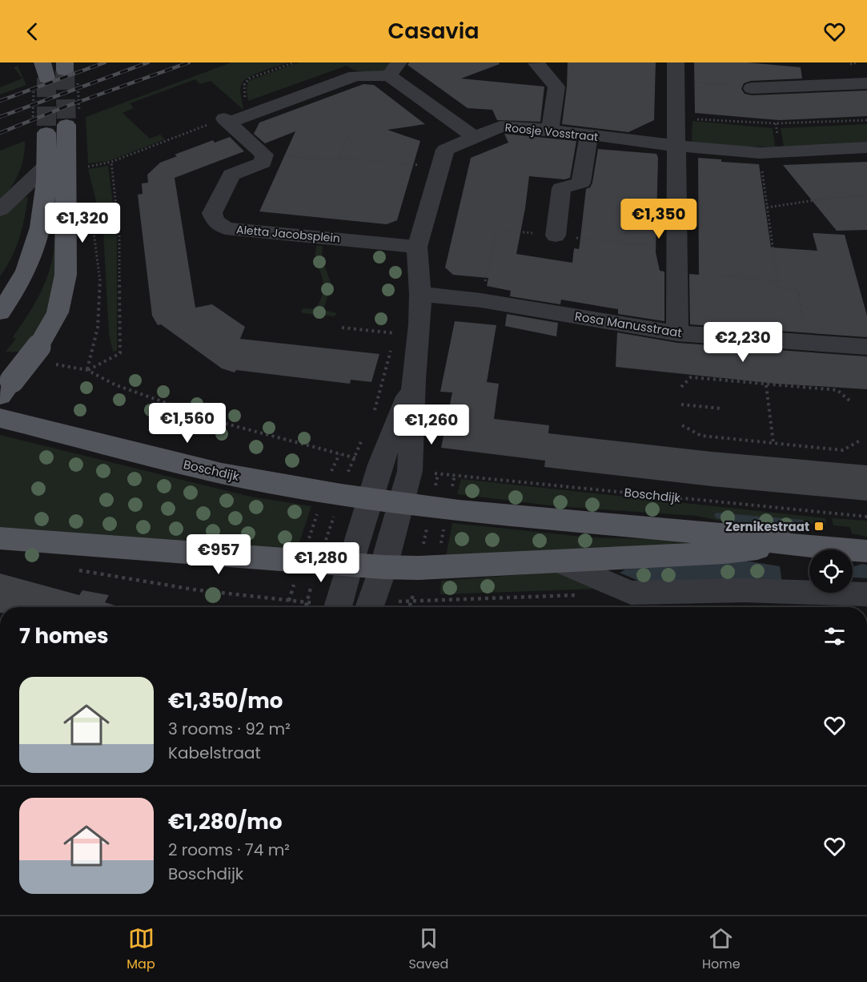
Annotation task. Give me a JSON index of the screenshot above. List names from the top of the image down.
{
  "streets": {
    "main road": ["Boschdijk"],
    "street": ["Roosje Vosstraat", "Aletta Jacobsplein", "Rosa Manusstraat"]
  },
  "crossings": [
    ["Roosje Vosstraat", "Aletta Jacobsplein"],
    ["Roosje Vosstraat", "Rosa Manusstraat"],
    ["Roosje Vosstraat", "Boschdijk"]
  ],
  "places": {
    "transit": ["Zernikestraat"]
  },
  "page": {
    "header": "Casavia",
    "price": [
      "€1,350",
      "€1,320",
      "€2,230",
      "€1,560",
      "€1,260",
      "€957",
      "€1,280"
    ],
    "heading": "7 homes",
    "list": [
      {
        "name": "€1,350/mo",
        "note": "3 rooms · 92 m² · Kabelstraat"
      },
      {
        "name": "€1,280/mo",
        "note": "2 rooms · 74 m² · Boschdijk"
      }
    ],
    "tabs": ["Map", "Saved", "Home"]
  }
}
